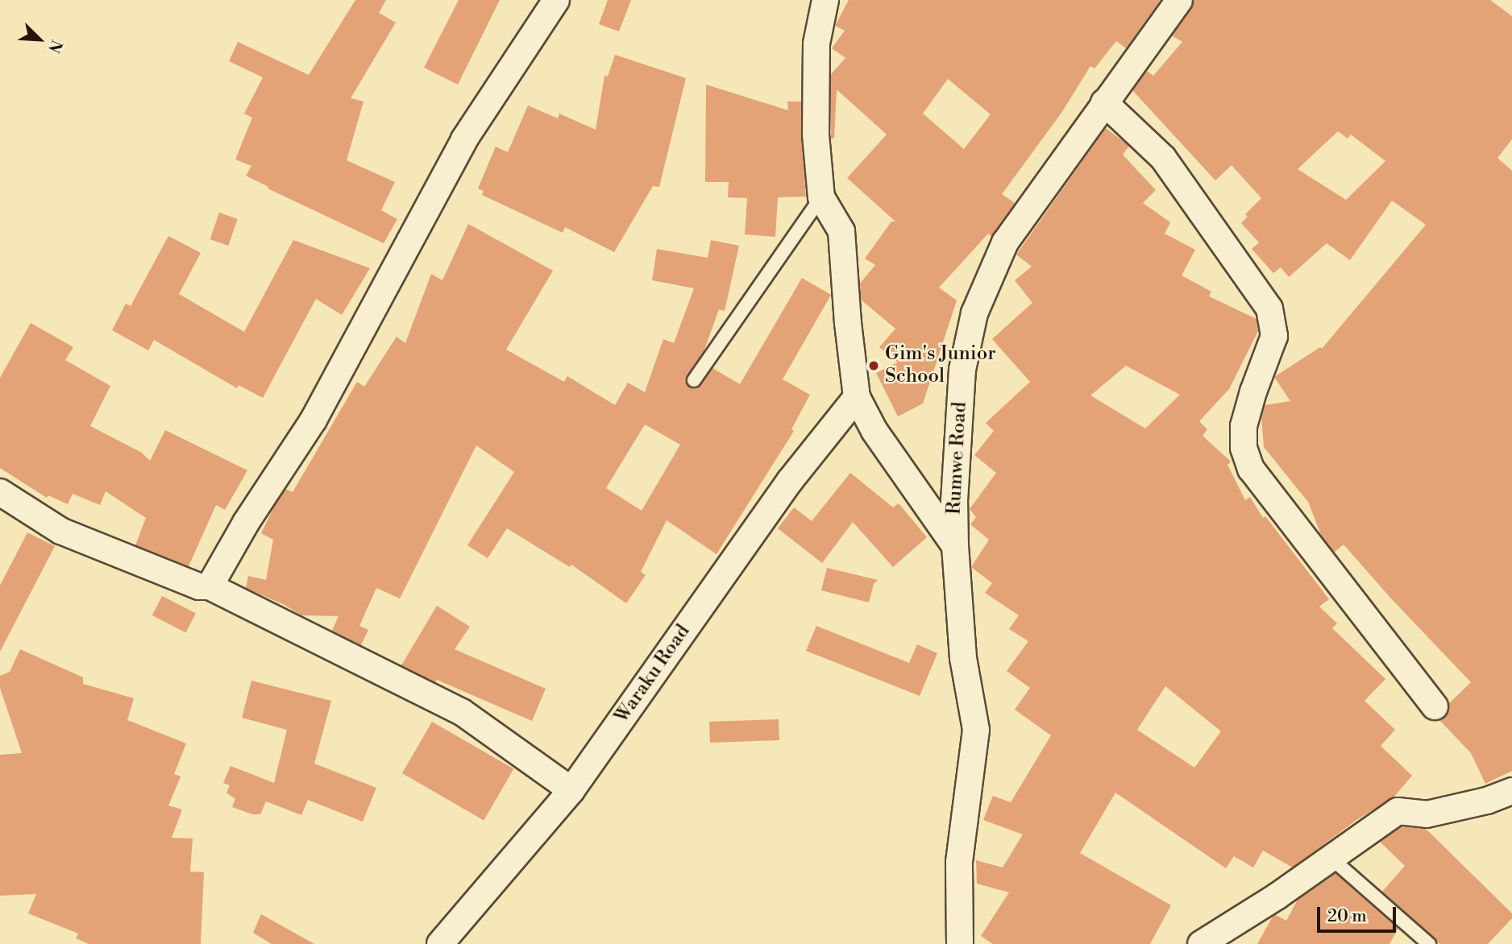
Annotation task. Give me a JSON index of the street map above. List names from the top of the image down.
{
  "streets": {
    "street": ["Rumwe Road", "Waraku Road"]
  },
  "places": ["Gim's Junior School"],
  "scale_bar": "20 m",
  "north": "bottom right"
}
